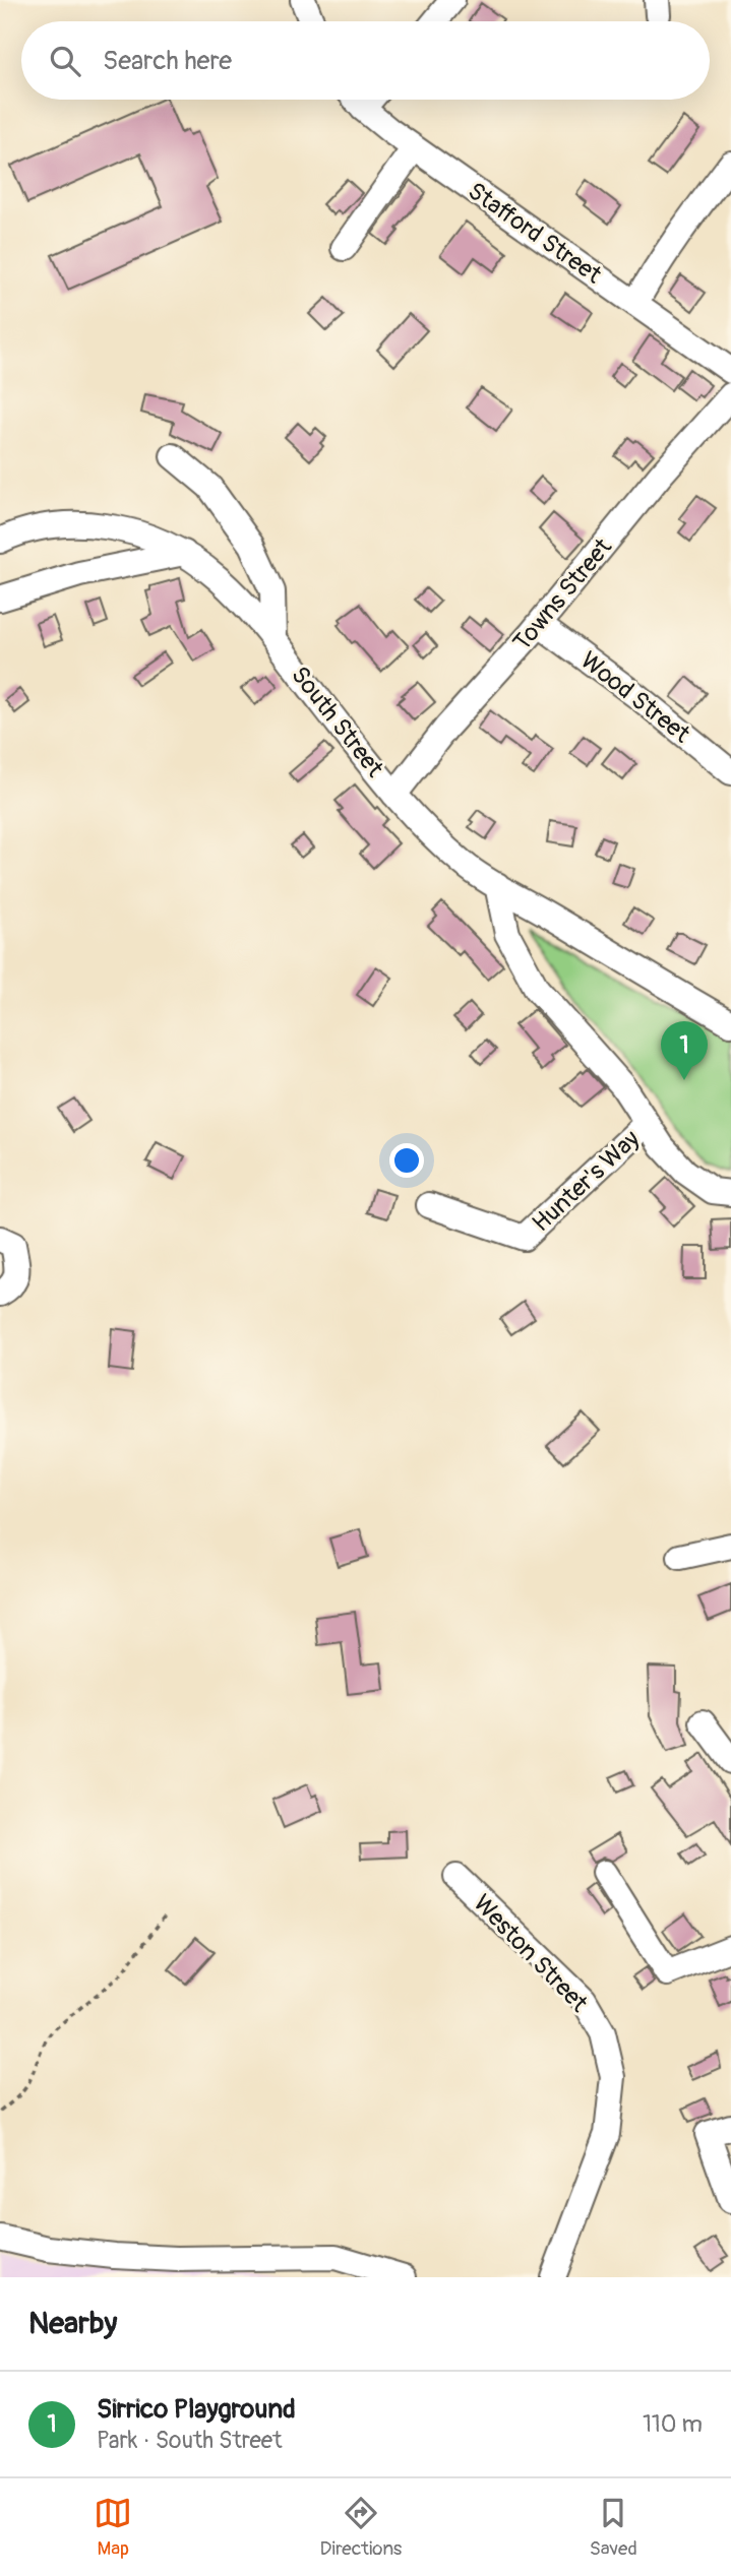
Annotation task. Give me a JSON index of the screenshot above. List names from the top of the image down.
{
  "streets": {
    "street": [
      "Stafford Street",
      "Towns Street",
      "Wood Street",
      "South Street",
      "Hunter's Way",
      "Weston Street"
    ]
  },
  "crossings": [
    ["Towns Street", "Wood Street"],
    ["Towns Street", "South Street"]
  ],
  "page": {
    "search": "Search here",
    "pins": "1",
    "heading": "Nearby",
    "list": [
      {
        "mark": "1",
        "name": "Sirrico Playground",
        "note": "Park · South Street",
        "value": "110 m"
      }
    ],
    "nav": ["Map", "Directions", "Saved"]
  }
}
